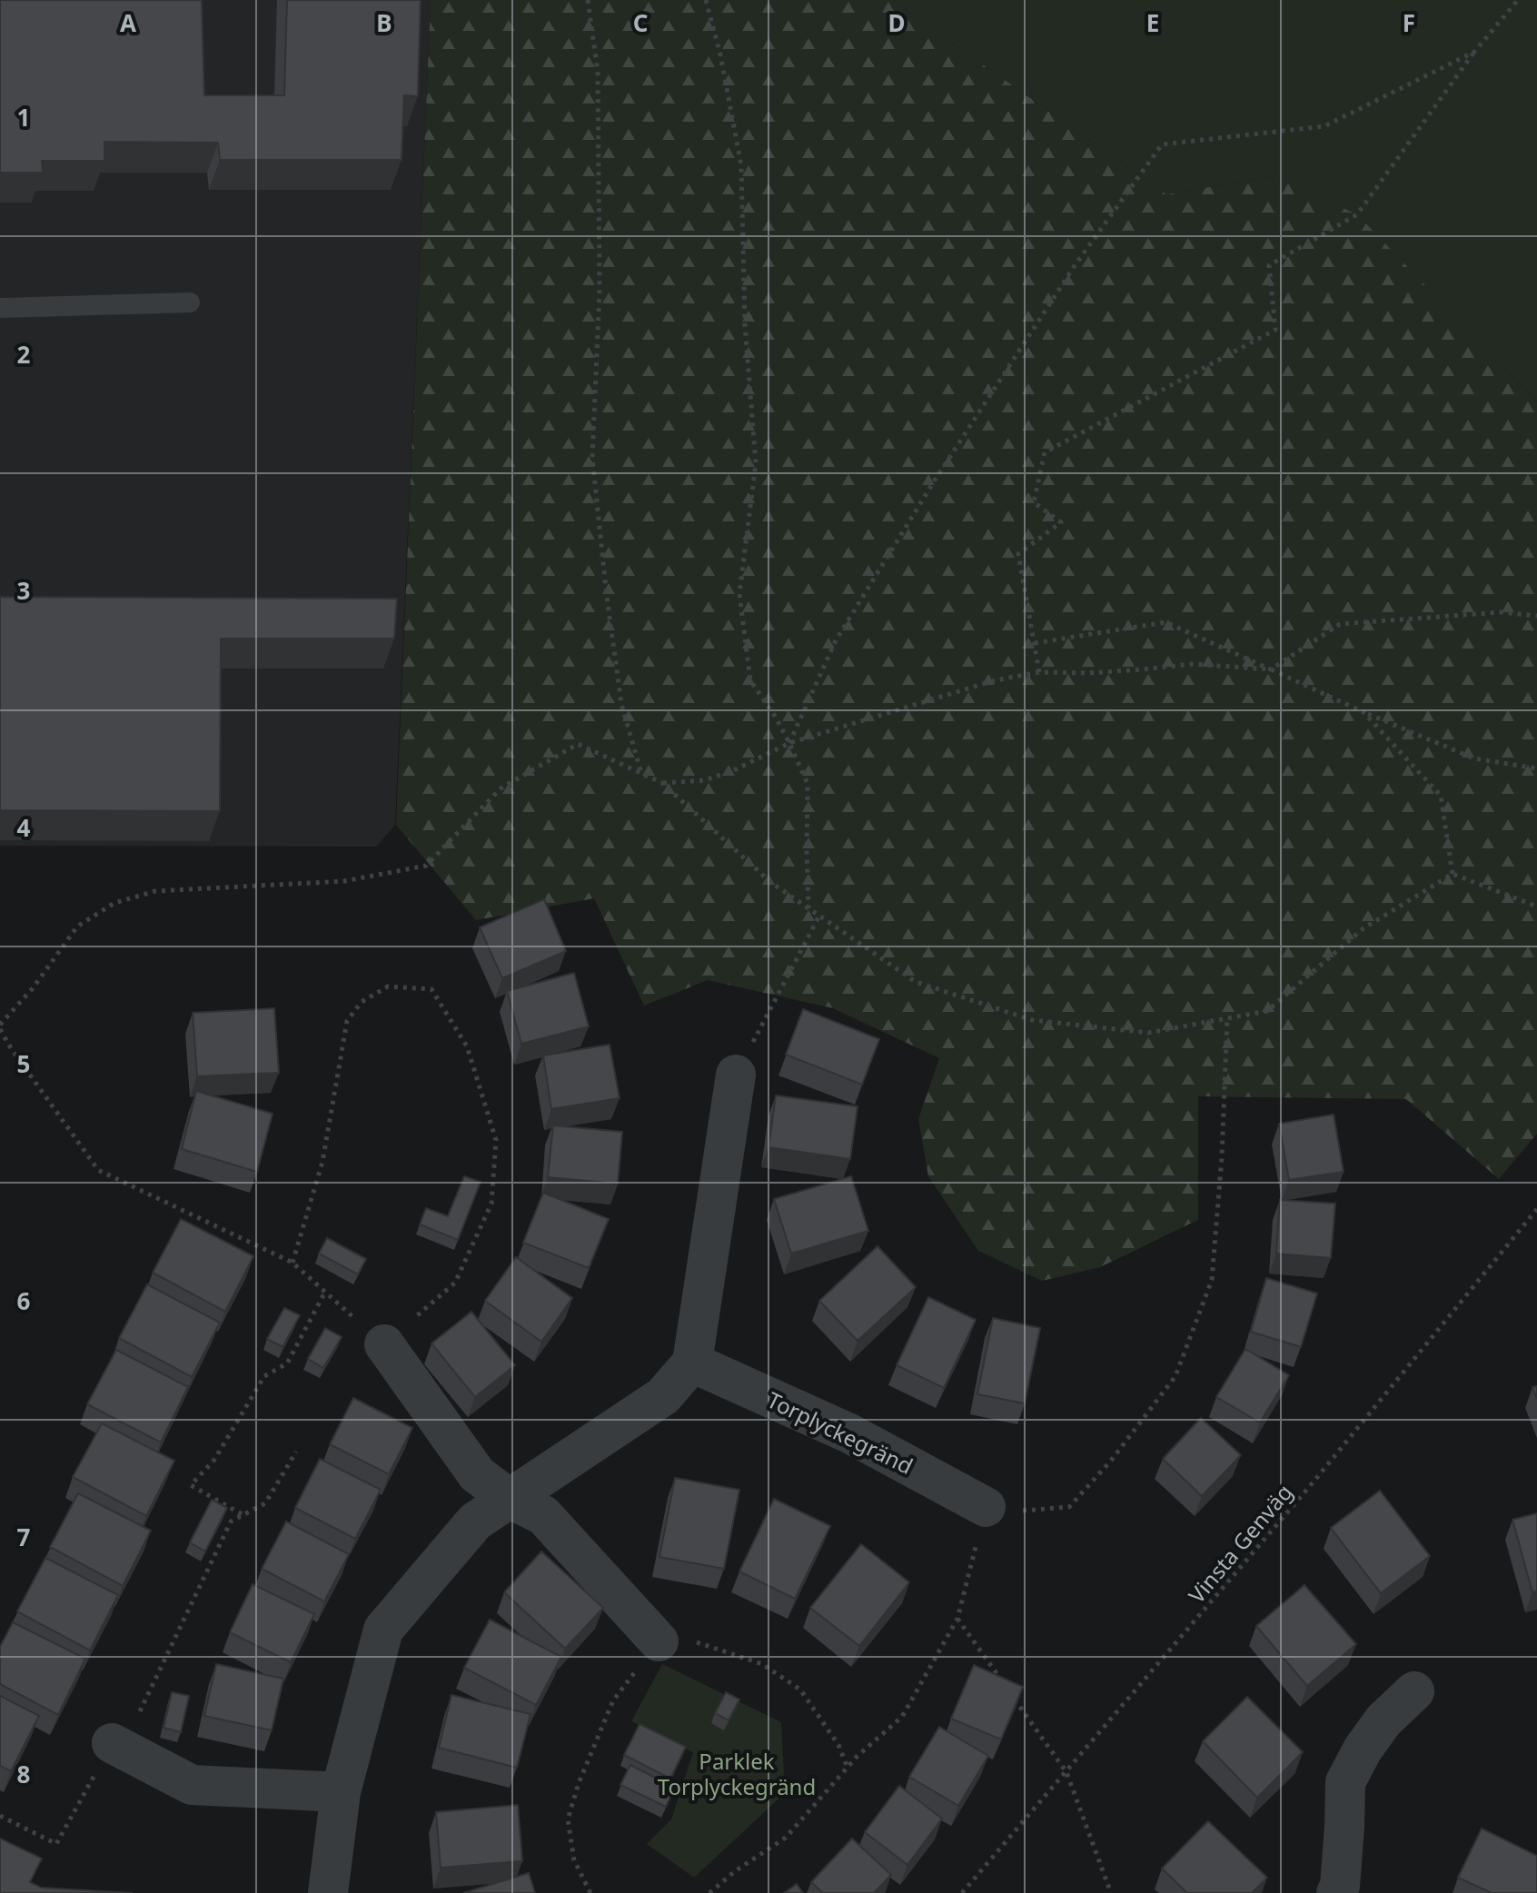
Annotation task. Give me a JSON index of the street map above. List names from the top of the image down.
{
  "streets": {
    "street": ["Torplyckegränd"],
    "path": ["Vinsta Genväg"]
  },
  "parks": ["Parklek Torplyckegränd"],
  "grid": {
    "columns": [
      "A",
      "B",
      "C",
      "D",
      "E",
      "F"
    ],
    "rows": [
      "1",
      "2",
      "3",
      "4",
      "5",
      "6",
      "7",
      "8"
    ]
  }
}
